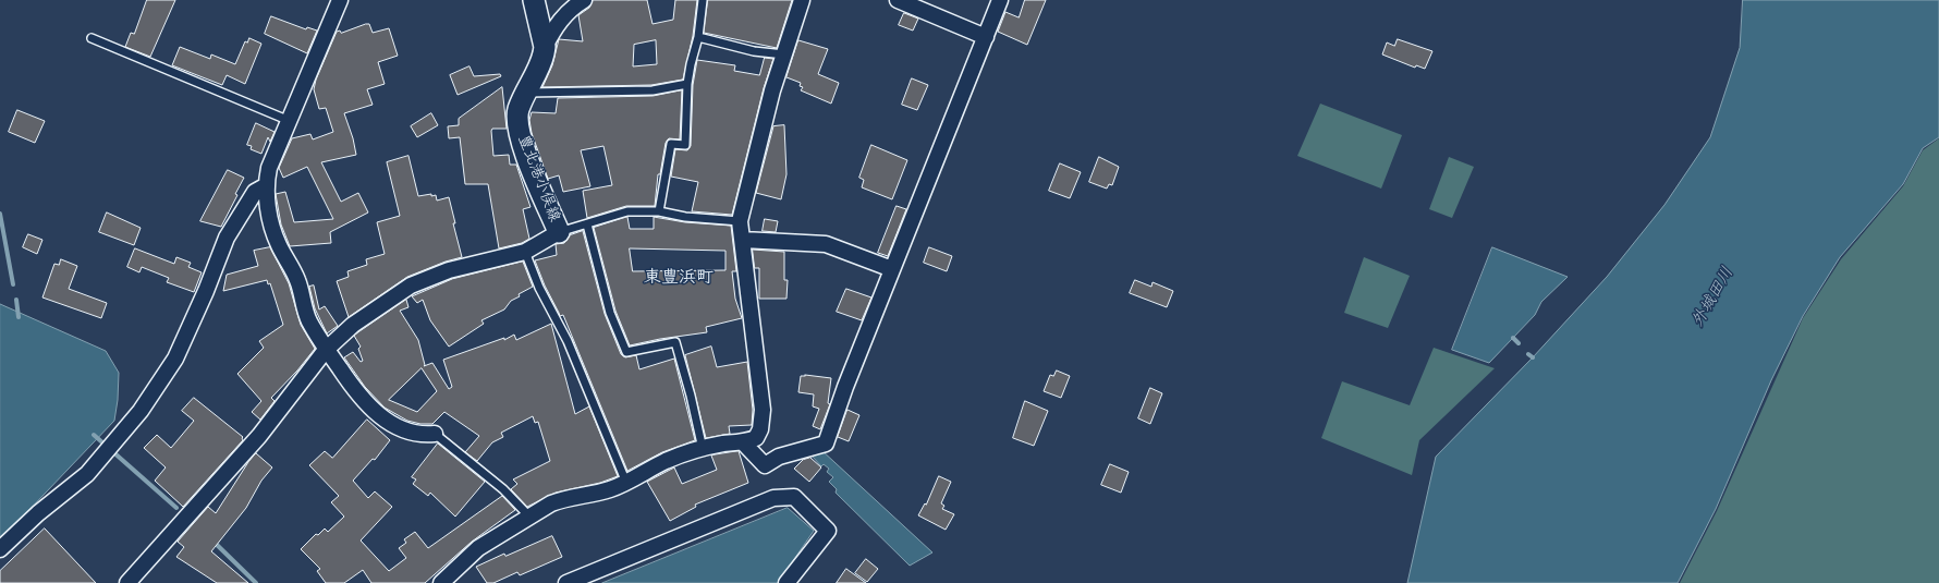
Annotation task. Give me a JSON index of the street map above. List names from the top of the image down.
{
  "streets": {
    "main road": ["豊北港小俣線"]
  },
  "districts": ["東豊浜町"],
  "water": ["外城田川"]
}
